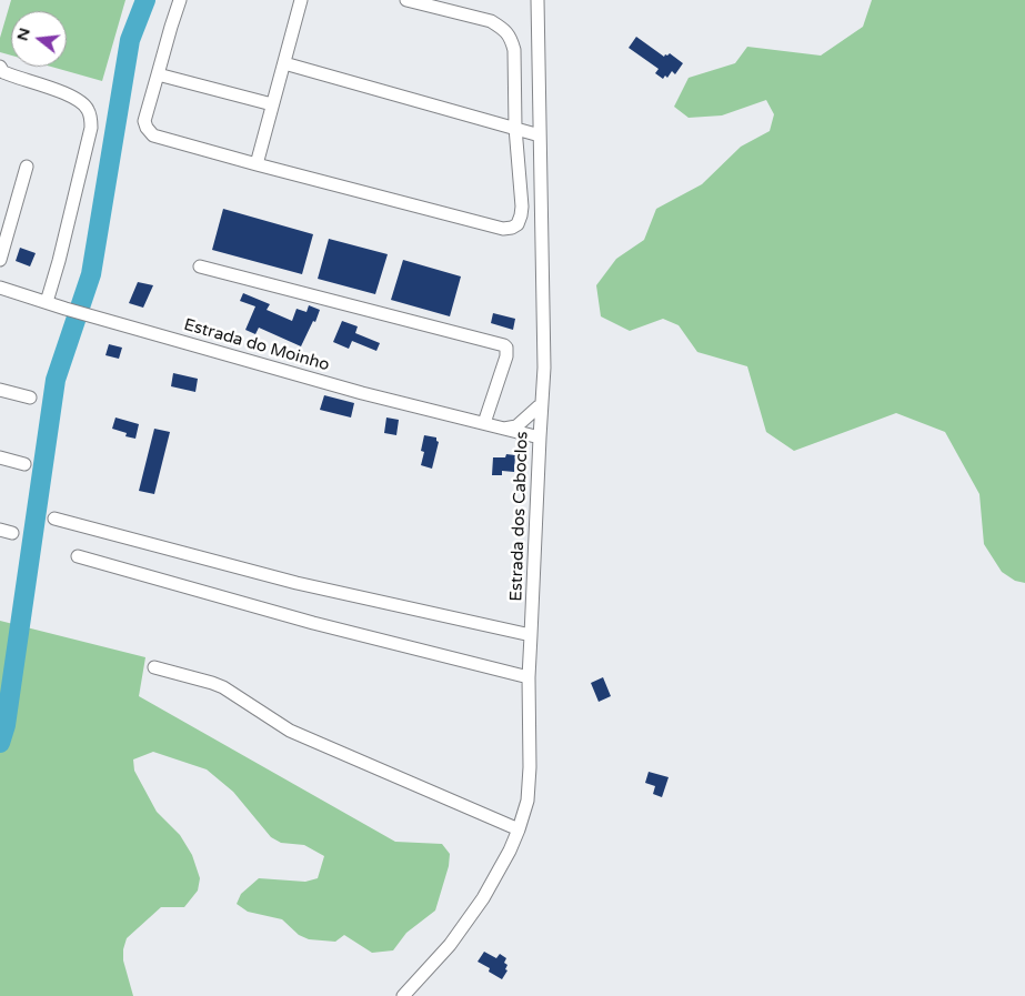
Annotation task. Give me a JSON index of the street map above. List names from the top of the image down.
{
  "streets": {
    "street": ["Estrada do Moinho", "Estrada dos Caboclos"]
  },
  "crossings": [
    ["Estrada do Moinho", "Estrada dos Caboclos"]
  ],
  "north": "left"
}
